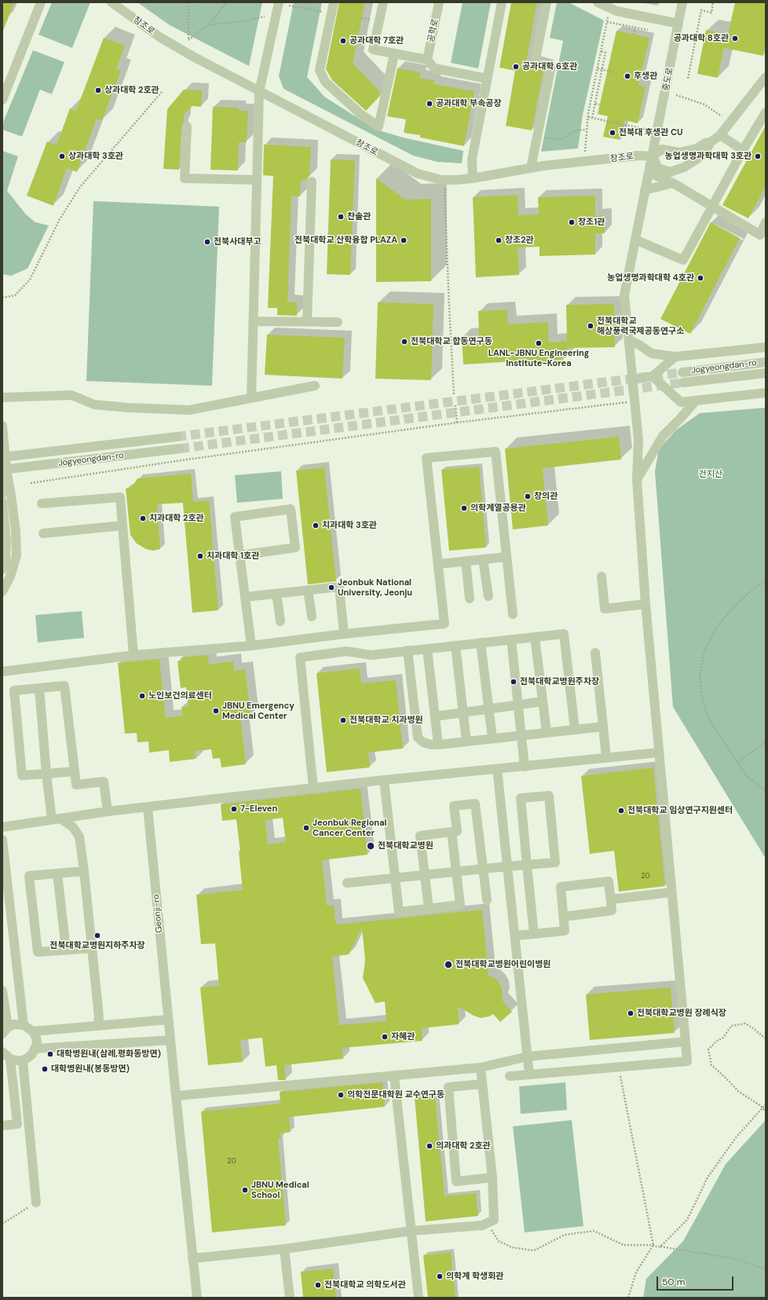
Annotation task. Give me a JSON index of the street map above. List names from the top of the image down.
{
  "streets": {
    "street": [
      "창조로",
      "공학로",
      "중도로",
      "Jogyeongdan-ro",
      "Geonji-ro"
    ]
  },
  "crossings": [
    ["창조로", "중도로"]
  ],
  "parks": ["건지산"],
  "places": [
    "공과대학 8호관",
    "공과대학 7호관",
    "공과대학 6호관",
    "후생관",
    "상과대학 2호관",
    "공과대학 부속공장",
    "전북대 후생관 CU",
    "상과대학 3호관",
    "농업생명과학대학 3호관",
    "찬솔관",
    "창조1관",
    "전북대학교 산학융합 PLAZA",
    "창조2관",
    "전북사대부고",
    "농업생명과학대학 4호관",
    "전북대학교 해상풍력국제공동연구소",
    "전북대학교 합동연구동",
    "LANL-JBNU Engineering Institute-Korea",
    "창의관",
    "의학계열공용관",
    "치과대학 2호관",
    "치과대학 3호관",
    "치과대학 1호관",
    "Jeonbuk National University, Jeonju",
    "전북대학교병원주차장",
    "노인보건의료센터",
    "JBNU Emergency Medical Center",
    "전북대학교 치과병원",
    "7-Eleven",
    "전북대학교 임상연구지원센터",
    "Jeonbuk Regional Cancer Center",
    "전북대학교병원",
    "전북대학교병원지하주차장",
    "전북대학교병원어린이병원",
    "전북대학교병원 장례식장",
    "자혜관",
    "대학병원내(삼례,평화동방면)",
    "대학병원내(봉동방면)",
    "의학전문대학원 교수연구동",
    "의과대학 2호관",
    "JBNU Medical School",
    "의학계 학생회관",
    "전북대학교 의학도서관"
  ],
  "house_numbers": ["20", "20"],
  "scale_bar": "50 m"
}
